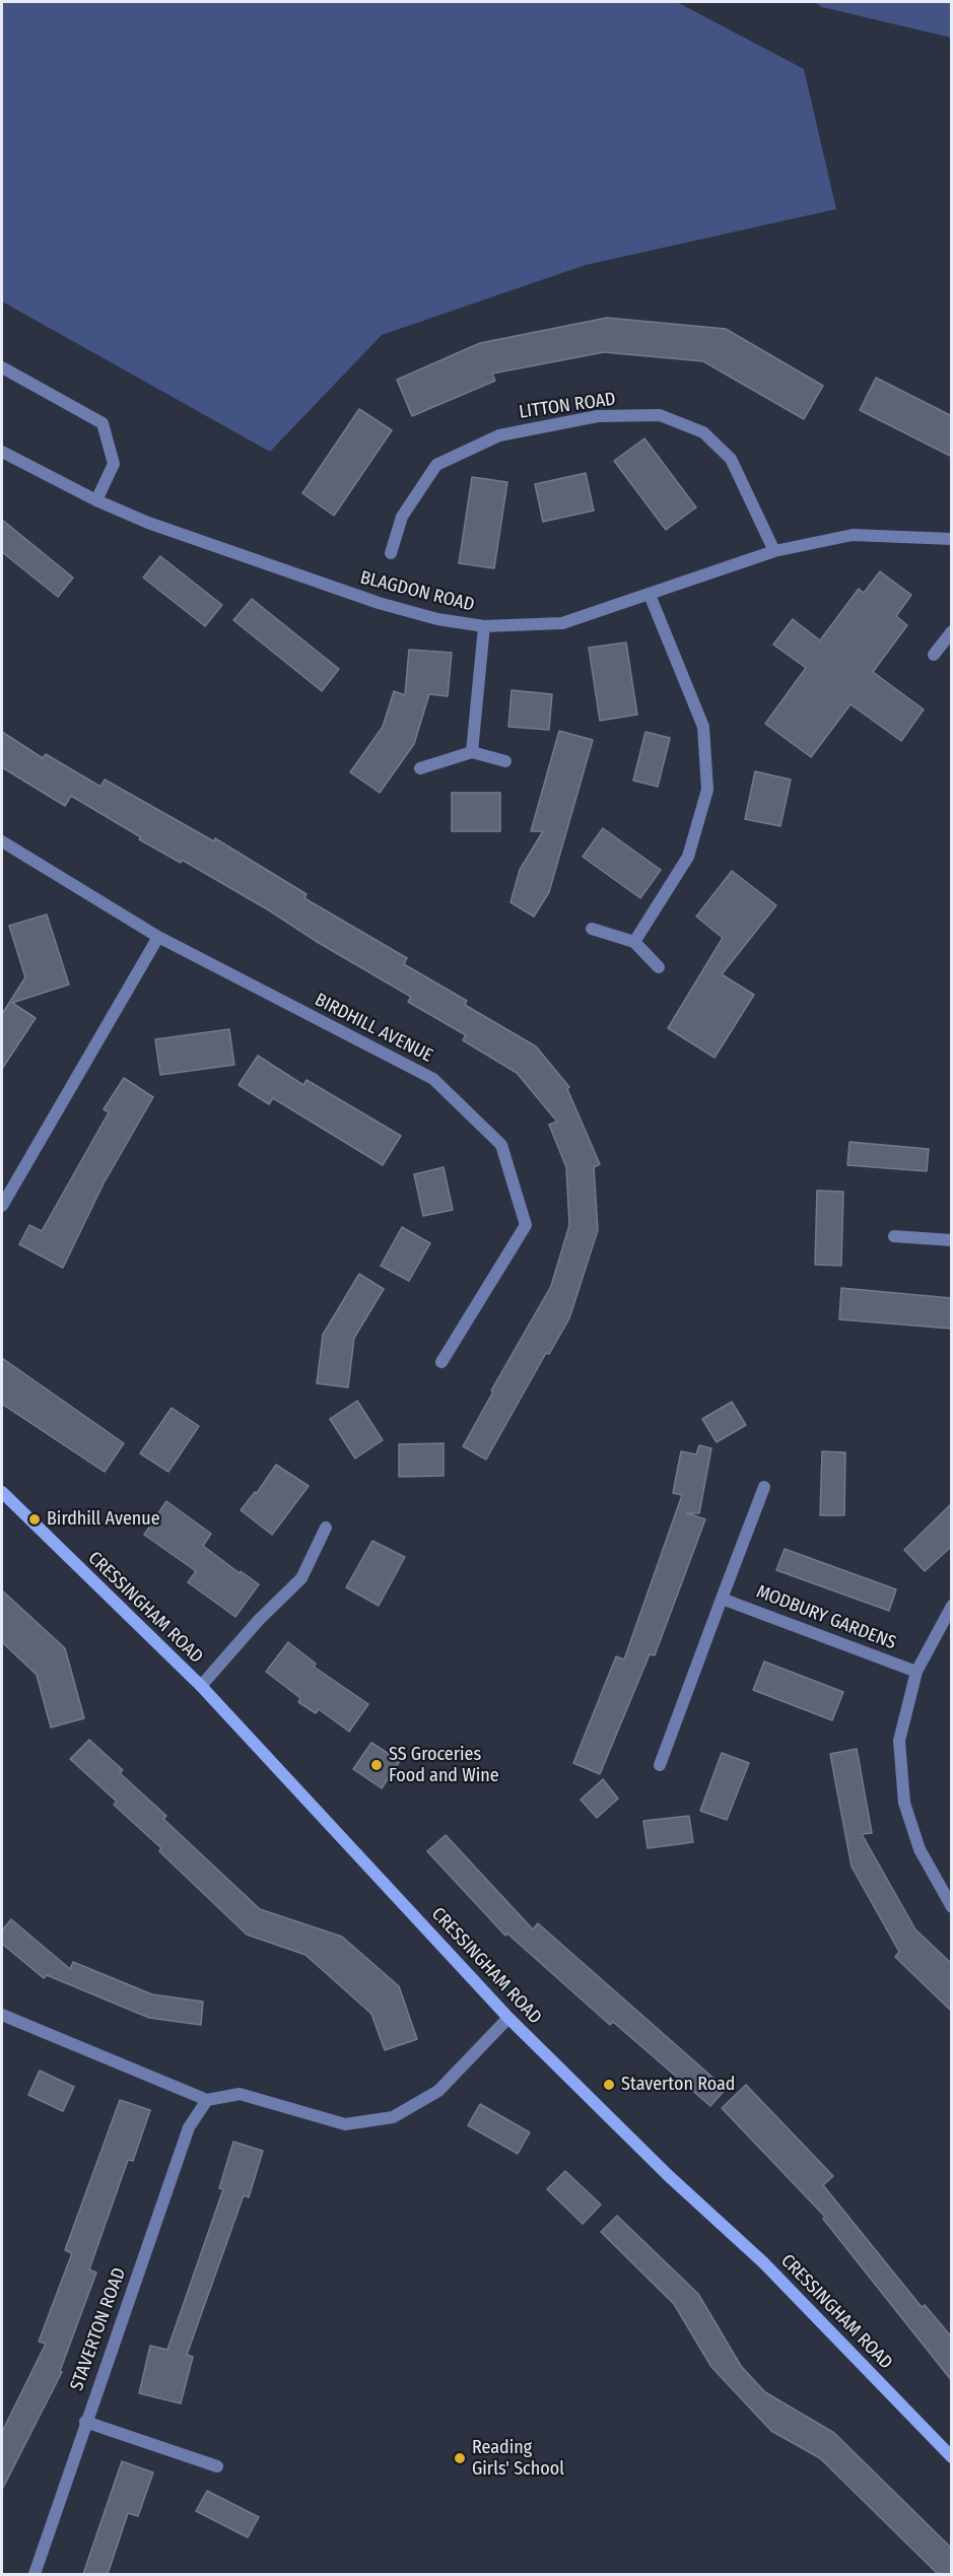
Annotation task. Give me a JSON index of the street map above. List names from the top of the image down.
{
  "streets": {
    "street": [
      "LITTON ROAD",
      "BLAGDON ROAD",
      "BIRDHILL AVENUE",
      "CRESSINGHAM ROAD",
      "MODBURY GARDENS",
      "STAVERTON ROAD"
    ]
  },
  "crossings": [
    ["LITTON ROAD", "BLAGDON ROAD"]
  ],
  "places": [
    "Birdhill Avenue",
    "SS Groceries Food and Wine",
    "Staverton Road",
    "Reading Girls' School"
  ]
}
